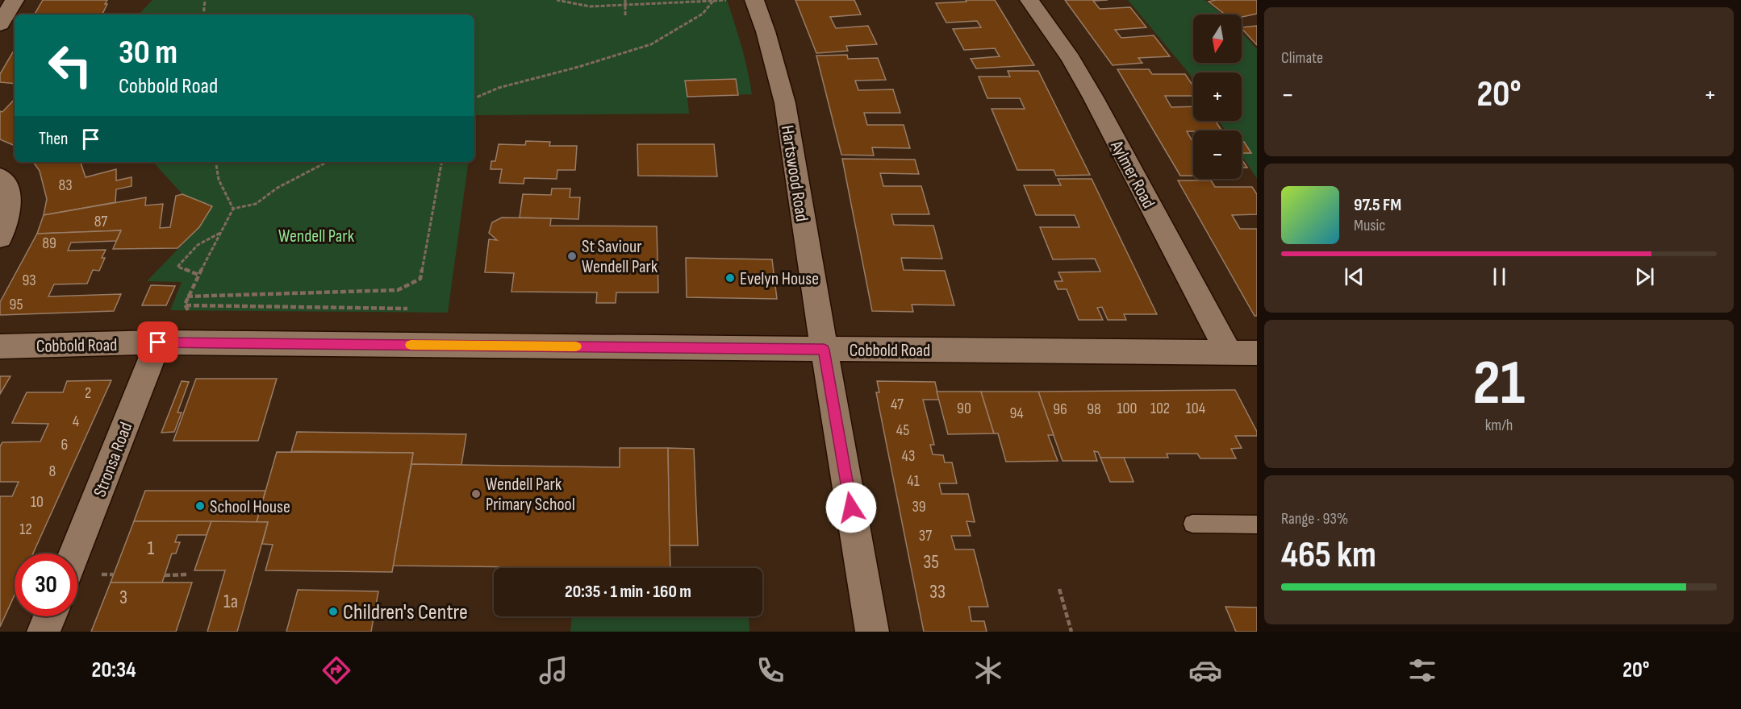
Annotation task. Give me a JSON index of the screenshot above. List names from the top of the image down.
{
  "streets": {
    "street": [
      "Hartswood Road",
      "Aylmer Road",
      "Cobbold Road",
      "Stronsa Road"
    ]
  },
  "crossings": [
    ["Hartswood Road", "Cobbold Road"],
    ["Aylmer Road", "Cobbold Road"],
    ["Cobbold Road", "Stronsa Road"]
  ],
  "parks": ["Wendell Park"],
  "places": [
    "St Saviour Wendell Park",
    "Evelyn House",
    "Wendell Park Primary School",
    "School House",
    "Children's Centre"
  ],
  "house_numbers": [
    "83",
    "87",
    "89",
    "93",
    "95",
    "2",
    "47",
    "90",
    "100",
    "102",
    "104",
    "96",
    "98",
    "94",
    "4",
    "45",
    "6",
    "43",
    "8",
    "41",
    "10",
    "39",
    "12",
    "37",
    "1",
    "35",
    "33",
    "3",
    "1a"
  ],
  "north": "bottom",
  "page": {
    "tile": [
      "Climate",
      ["21", "km/h"],
      ["Range · 93%", "465 km"]
    ],
    "map_buttons": ["+", "−"],
    "turn": ["30 m", "Cobbold Road"],
    "heat": ["−", "20°", "+"],
    "then": "Then",
    "song": ["97.5 FM", "Music"],
    "limit": "30",
    "trip": "20:35 · 1 min · 160 m",
    "tabs": ["20:34", "20°"]
  }
}
